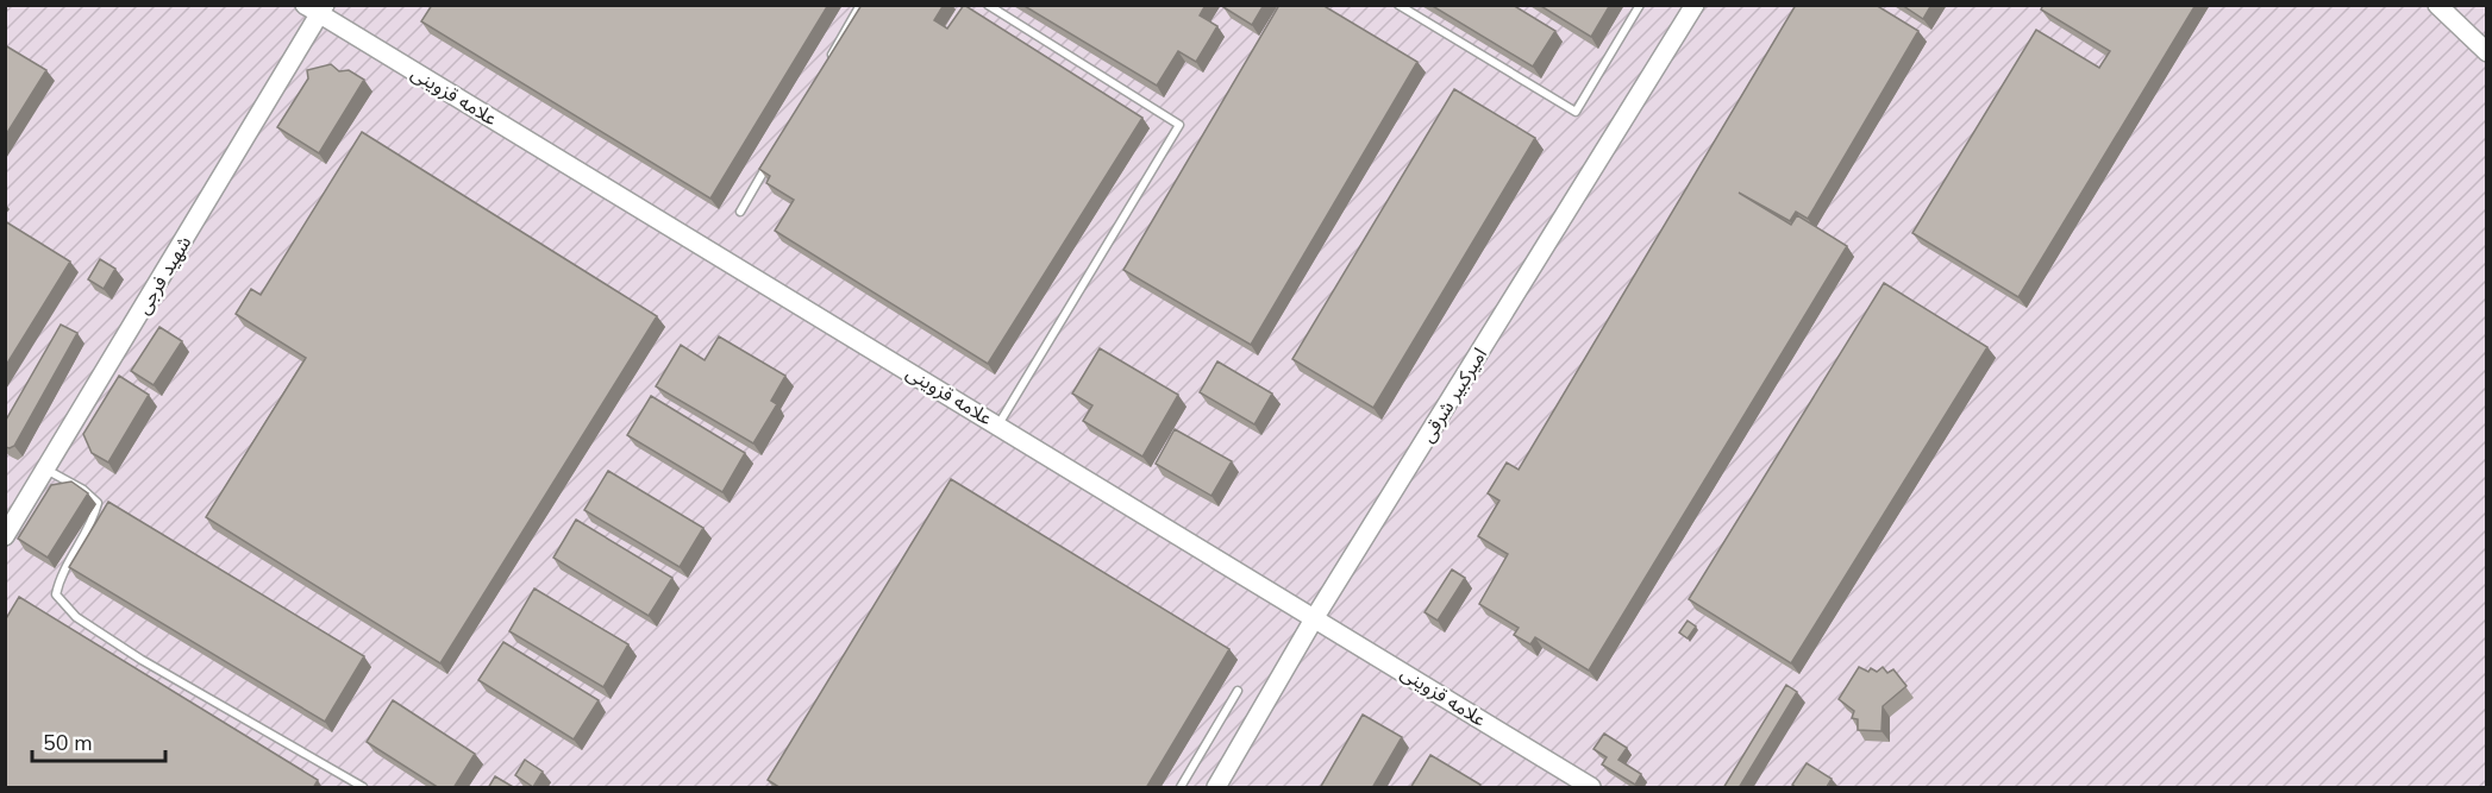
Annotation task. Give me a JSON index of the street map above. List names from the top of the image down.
{
  "streets": {
    "street": ["علامه قزوینی", "شهید فرجی", "امیرکبیر شرقی"]
  },
  "crossings": [
    ["علامه قزوینی", "شهید فرجی"],
    ["علامه قزوینی", "امیرکبیر شرقی"]
  ],
  "scale_bar": "50 m"
}
